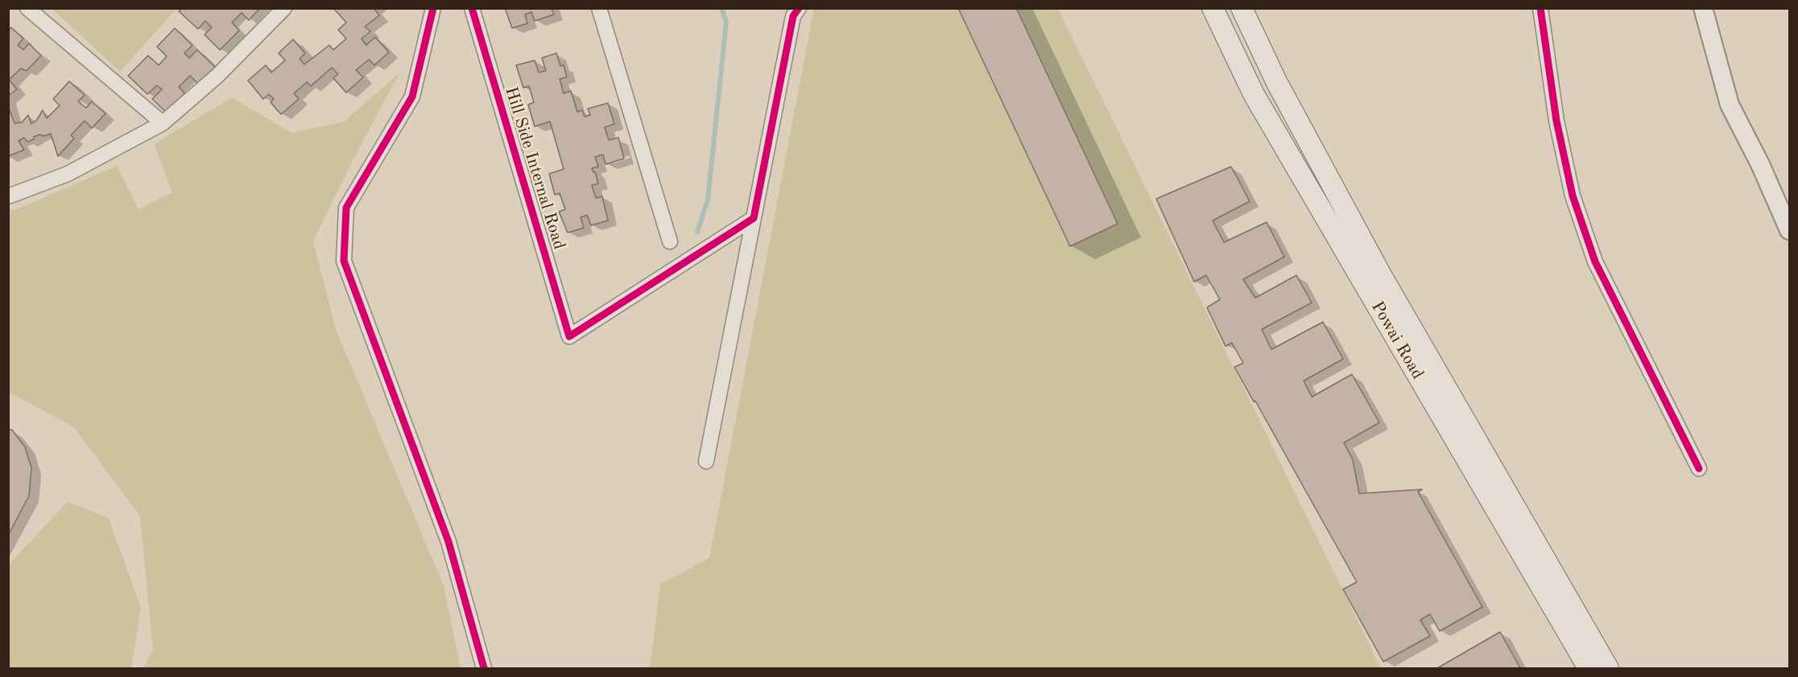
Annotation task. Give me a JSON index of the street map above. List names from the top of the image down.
{
  "streets": {
    "main road": ["Powai Road"],
    "street": ["Hill Side Internal Road"]
  }
}
